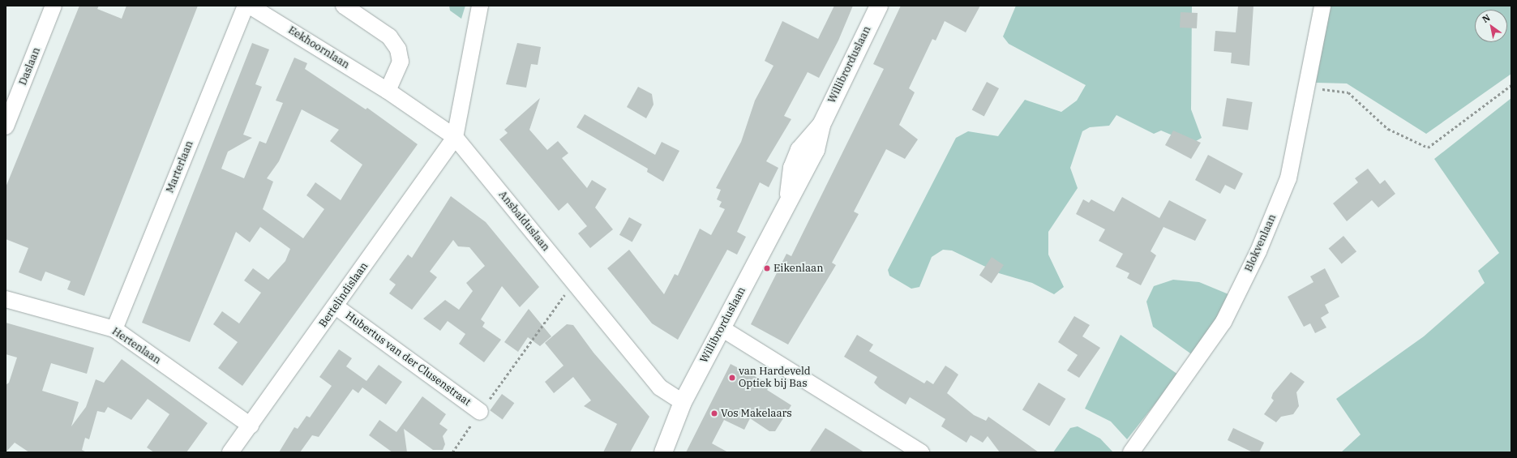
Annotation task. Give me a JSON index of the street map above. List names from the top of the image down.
{
  "streets": {
    "main road": ["Willibrorduslaan"],
    "street": [
      "Eekhoornlaan",
      "Daslaan",
      "Marterlaan",
      "Ansbalduslaan",
      "Blokvenlaan",
      "Bertelindislaan",
      "Hertenlaan",
      "Hubertus van der Clusenstraat"
    ]
  },
  "crossings": [
    ["Eekhoornlaan", "Ansbalduslaan"],
    ["Eekhoornlaan", "Bertelindislaan"],
    ["Willibrorduslaan", "Ansbalduslaan"],
    ["Marterlaan", "Hertenlaan"],
    ["Ansbalduslaan", "Bertelindislaan"],
    ["Bertelindislaan", "Hertenlaan"],
    ["Bertelindislaan", "Hubertus van der Clusenstraat"]
  ],
  "places": ["Eikenlaan", "van Hardeveld Optiek bij Bas", "Vos Makelaars"],
  "north": "top left"
}
